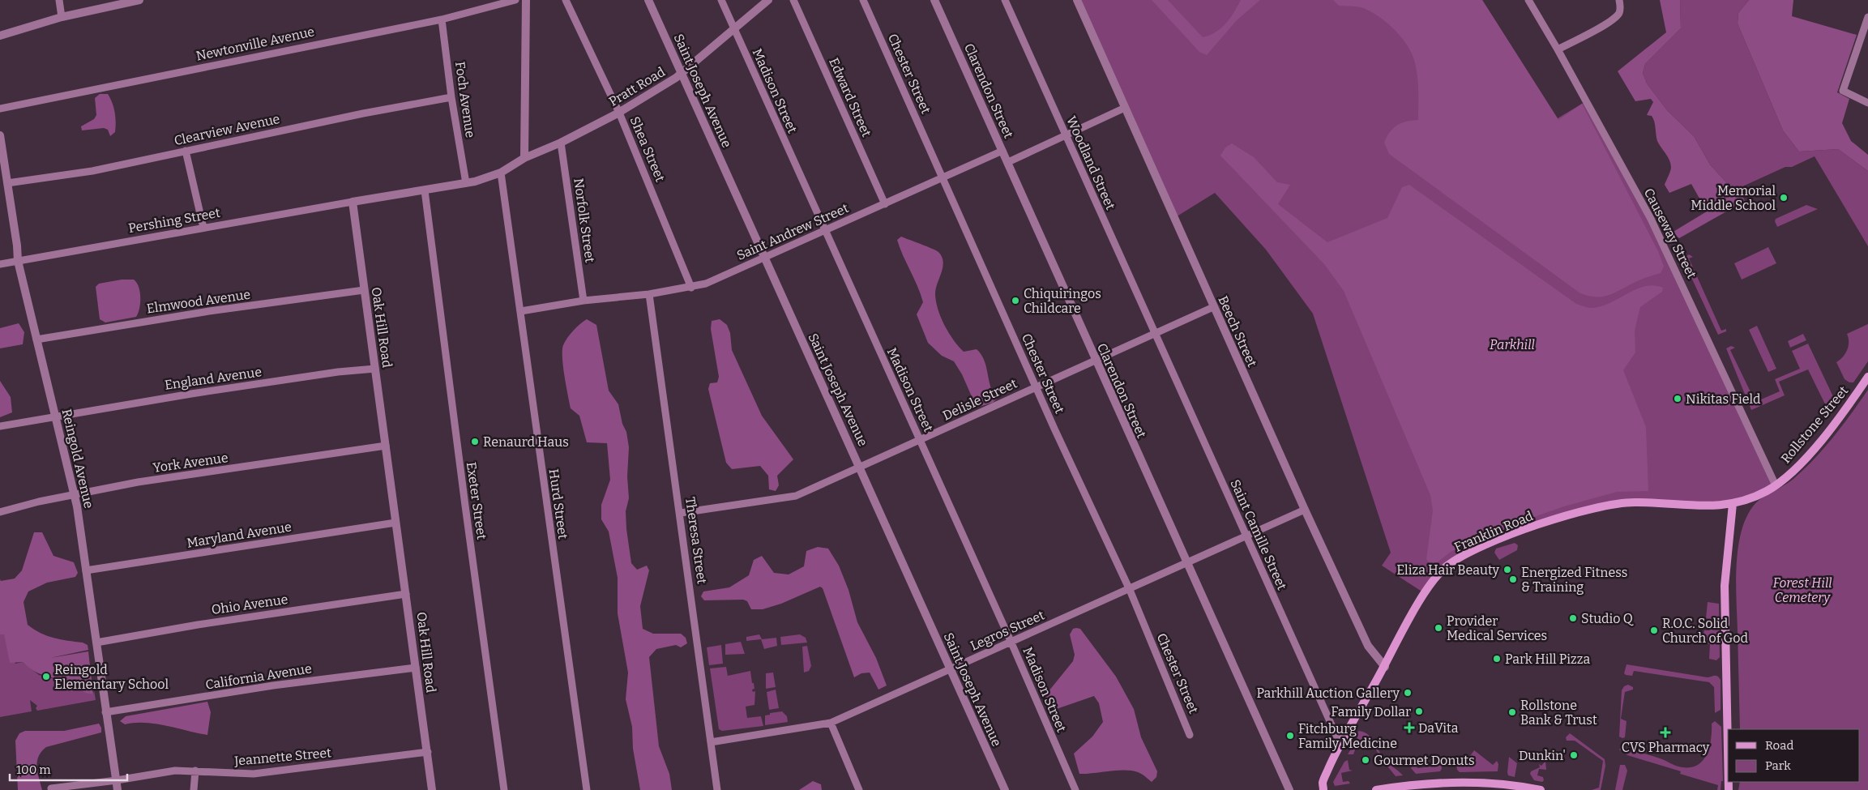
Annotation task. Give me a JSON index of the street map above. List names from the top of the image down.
{
  "streets": {
    "main road": ["Rollstone Street", "Franklin Road"],
    "street": [
      "Newtonville Avenue",
      "Chester Street",
      "Pratt Road",
      "Saint Joseph Avenue",
      "Madison Street",
      "Clarendon Street",
      "Edward Street",
      "Foch Avenue",
      "Clearview Avenue",
      "Shea Street",
      "Woodland Street",
      "Pershing Street",
      "Norfolk Street",
      "Saint Andrew Street",
      "Causeway Street",
      "Elmwood Avenue",
      "Oak Hill Road",
      "Beech Street",
      "England Avenue",
      "Delisle Street",
      "Reingold Avenue",
      "York Avenue",
      "Exeter Street",
      "Hurd Street",
      "Maryland Avenue",
      "Saint Camille Street",
      "Theresa Street",
      "Ohio Avenue",
      "Legros Street",
      "California Avenue",
      "Jeannette Street"
    ]
  },
  "crossings": [
    ["Newtonville Avenue", "Foch Avenue"],
    ["Chester Street", "Saint Andrew Street"],
    ["Chester Street", "Delisle Street"],
    ["Chester Street", "Legros Street"],
    ["Pratt Road", "Saint Joseph Avenue"],
    ["Pratt Road", "Madison Street"],
    ["Pratt Road", "Shea Street"],
    ["Pratt Road", "Norfolk Street"],
    ["Saint Joseph Avenue", "Saint Andrew Street"],
    ["Saint Joseph Avenue", "Delisle Street"],
    ["Saint Joseph Avenue", "Legros Street"],
    ["Madison Street", "Saint Andrew Street"],
    ["Madison Street", "Delisle Street"],
    ["Madison Street", "Legros Street"],
    ["Clarendon Street", "Saint Andrew Street"],
    ["Clarendon Street", "Delisle Street"],
    ["Clarendon Street", "Legros Street"],
    ["Edward Street", "Saint Andrew Street"],
    ["Foch Avenue", "Clearview Avenue"],
    ["Clearview Avenue", "Reingold Avenue"],
    ["Shea Street", "Saint Andrew Street"],
    ["Woodland Street", "Delisle Street"],
    ["Woodland Street", "Saint Camille Street"],
    ["Pershing Street", "Oak Hill Road"],
    ["Pershing Street", "Reingold Avenue"],
    ["Norfolk Street", "Saint Andrew Street"],
    ["Saint Andrew Street", "Hurd Street"],
    ["Saint Andrew Street", "Theresa Street"],
    ["Causeway Street", "Rollstone Street"],
    ["Elmwood Avenue", "Oak Hill Road"],
    ["Elmwood Avenue", "Reingold Avenue"],
    ["Oak Hill Road", "England Avenue"],
    ["Oak Hill Road", "York Avenue"],
    ["Oak Hill Road", "Maryland Avenue"],
    ["Oak Hill Road", "Ohio Avenue"],
    ["Oak Hill Road", "California Avenue"],
    ["Oak Hill Road", "Jeannette Street"],
    ["Beech Street", "Delisle Street"],
    ["Beech Street", "Franklin Road"],
    ["Beech Street", "Legros Street"],
    ["England Avenue", "Reingold Avenue"],
    ["Delisle Street", "Saint Camille Street"],
    ["Delisle Street", "Theresa Street"],
    ["Rollstone Street", "Franklin Road"],
    ["Reingold Avenue", "York Avenue"],
    ["Reingold Avenue", "Maryland Avenue"],
    ["Reingold Avenue", "Ohio Avenue"],
    ["Reingold Avenue", "California Avenue"],
    ["Reingold Avenue", "Jeannette Street"],
    ["Franklin Road", "Saint Camille Street"],
    ["Saint Camille Street", "Legros Street"],
    ["Theresa Street", "Legros Street"]
  ],
  "parks": ["Parkhill", "Forest Hill Cemetery"],
  "places": {
    "other": [
      "Memorial Middle School",
      "Chiquiringos Childcare",
      "Nikitas Field",
      "Renaurd Haus",
      "Eliza Hair Beauty",
      "Energized Fitness & Training",
      "Studio Q",
      "Provider Medical Services",
      "R.O.C. Solid Church of God",
      "Park Hill Pizza",
      "Reingold Elementary School",
      "Parkhill Auction Gallery",
      "Family Dollar",
      "Rollstone Bank & Trust",
      "Fitchburg Family Medicine",
      "Dunkin'",
      "Gourmet Donuts"
    ],
    "health": ["DaVita", "CVS Pharmacy"]
  },
  "legend": ["Road", "Park"],
  "scale_bar": "100 m"
}
